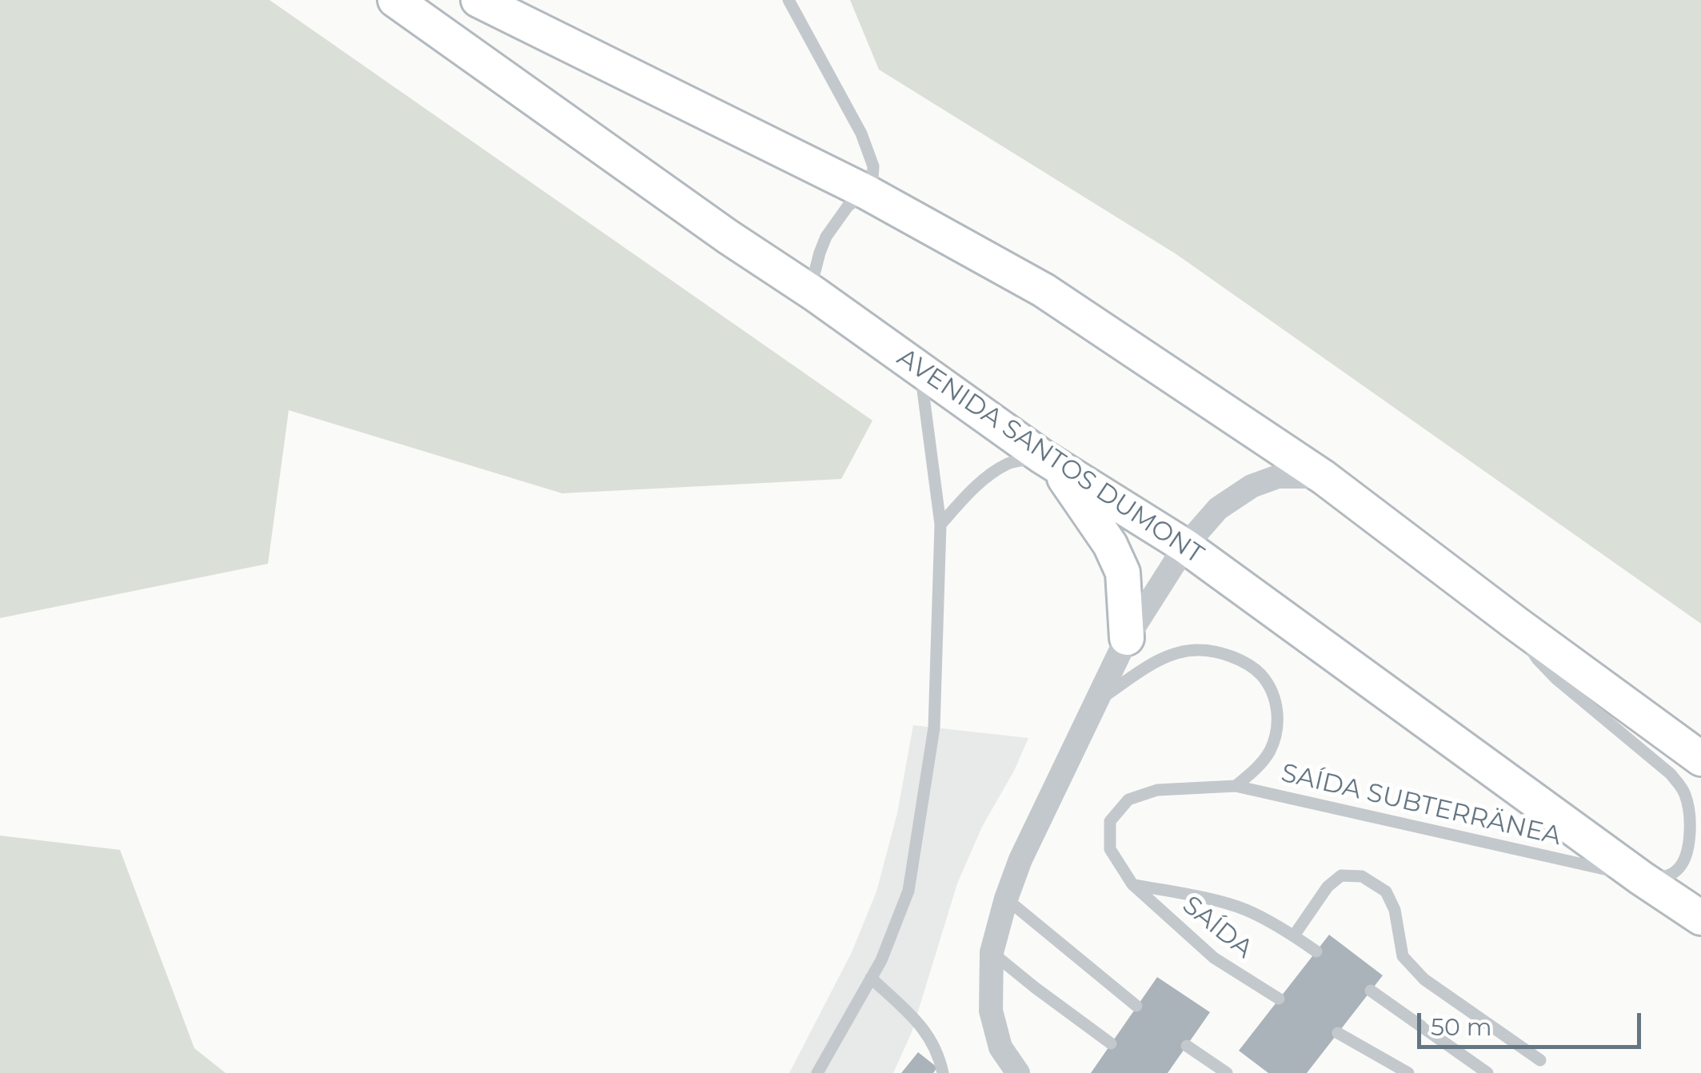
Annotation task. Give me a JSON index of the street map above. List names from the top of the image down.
{
  "streets": {
    "main road": ["AVENIDA SANTOS DUMONT"],
    "lane": ["SAÍDA SUBTERRÄNEA", "SAÍDA"]
  },
  "crossings": [
    ["AVENIDA SANTOS DUMONT", "SAÍDA SUBTERRÄNEA"],
    ["SAÍDA SUBTERRÄNEA", "SAÍDA"]
  ],
  "scale_bar": "50 m"
}
